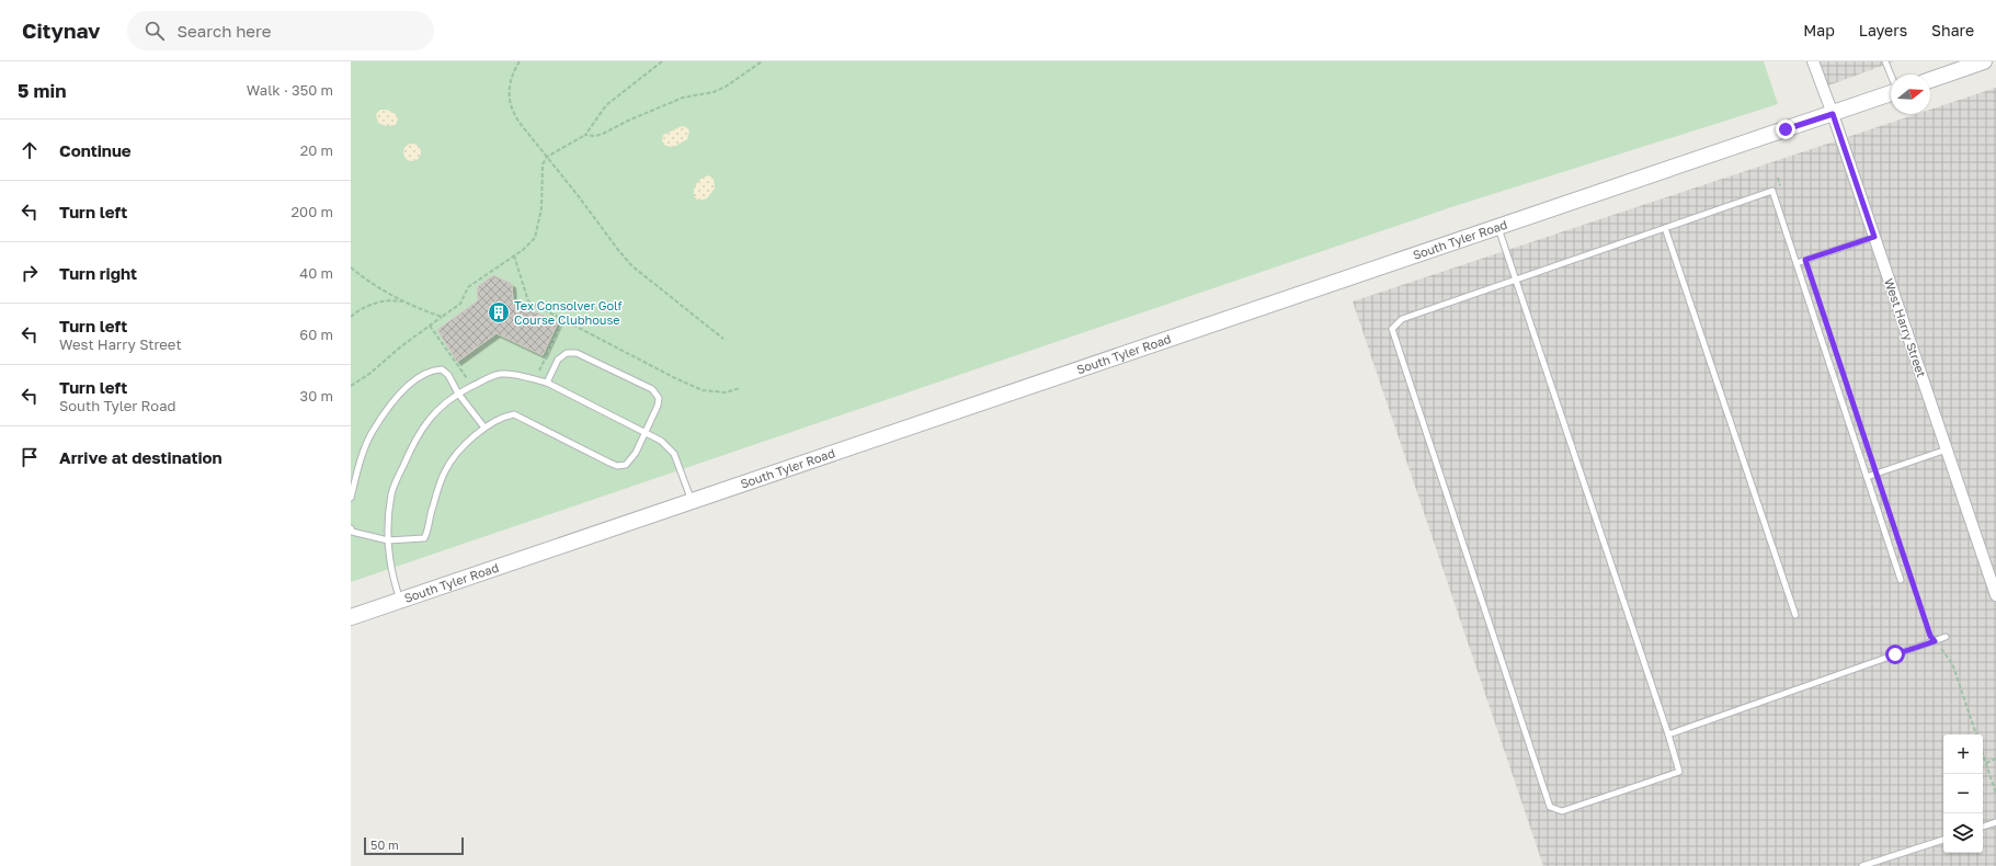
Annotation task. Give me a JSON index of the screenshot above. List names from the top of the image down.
{
  "streets": {
    "street": ["South Tyler Road", "West Harry Street"]
  },
  "crossings": [
    ["South Tyler Road", "West Harry Street"]
  ],
  "places": {
    "building": ["Tex Consolver Golf Course Clubhouse"]
  },
  "scale_bar": "50 m",
  "north": "right",
  "page": {
    "header": "Citynav",
    "search": "Search here",
    "nav": ["Map", "Layers", "Share"],
    "heading": ["5 min", "Walk · 350 m"],
    "list": [
      ["Continue", "20 m"],
      ["Turn left", "200 m"],
      ["Turn right", "40 m"],
      ["Turn left", "West Harry Street", "60 m"],
      ["Turn left", "South Tyler Road", "30 m"],
      "Arrive at destination"
    ],
    "map_buttons": ["+", "−"],
    "scale": "50 m"
  }
}
